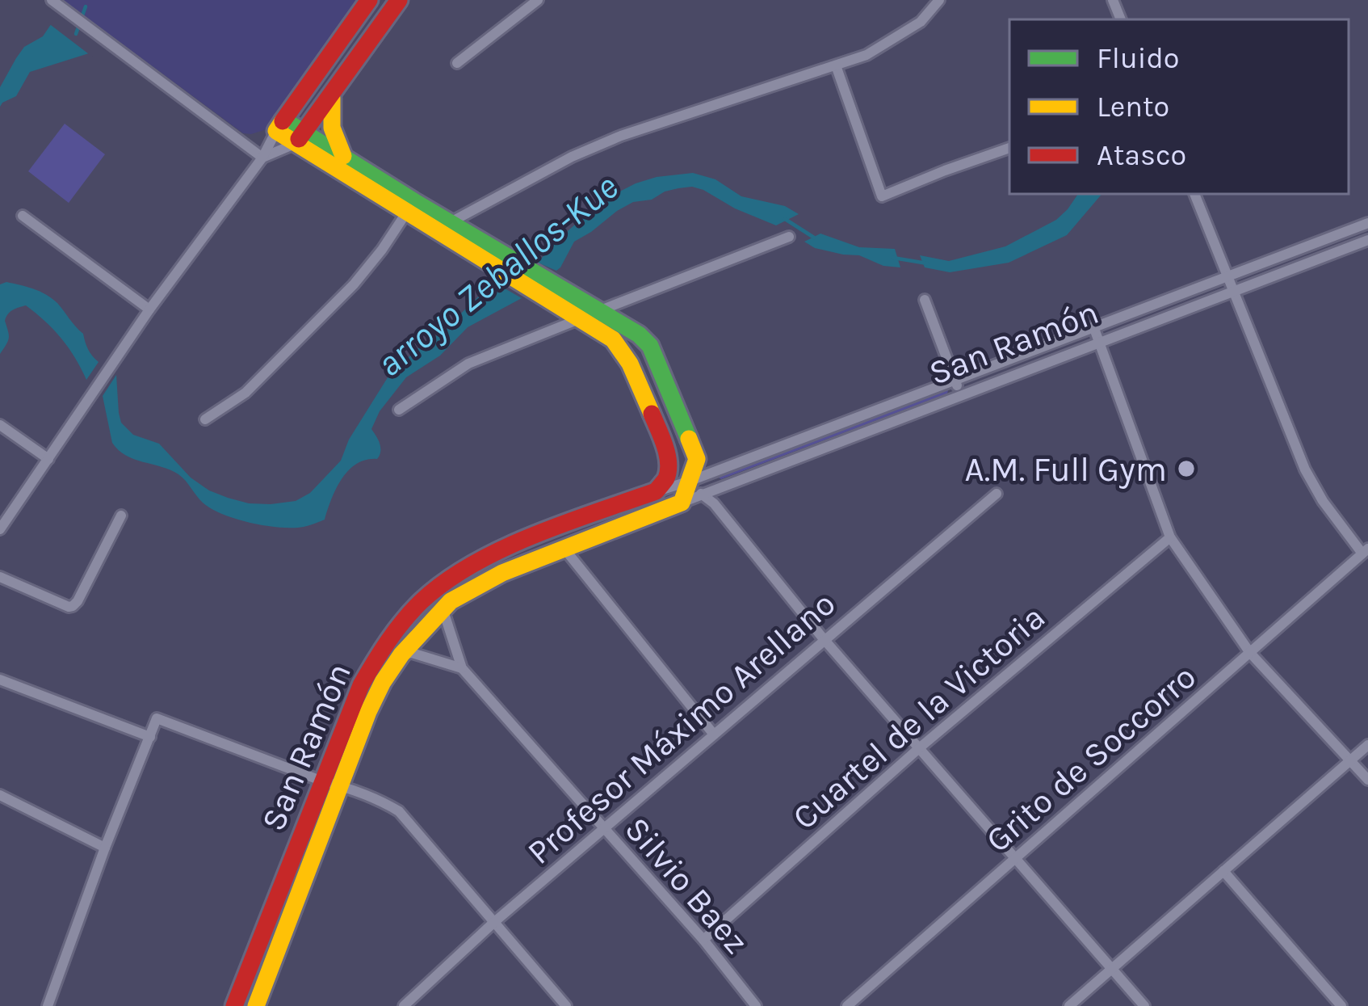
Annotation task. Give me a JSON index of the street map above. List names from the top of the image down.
{
  "streets": {
    "street": [
      "San Ramón",
      "Cuartel de la Victoria",
      "Profesor Máximo Arellano",
      "Grito de Soccorro",
      "Silvio Baez"
    ]
  },
  "crossings": [
    ["San Ramón", "Silvio Baez"],
    ["Cuartel de la Victoria", "Silvio Baez"],
    ["Profesor Máximo Arellano", "Silvio Baez"]
  ],
  "water": ["arroyo Zeballos-Kue"],
  "places": ["A.M. Full Gym"],
  "legend": ["Fluido", "Lento", "Atasco"]
}
